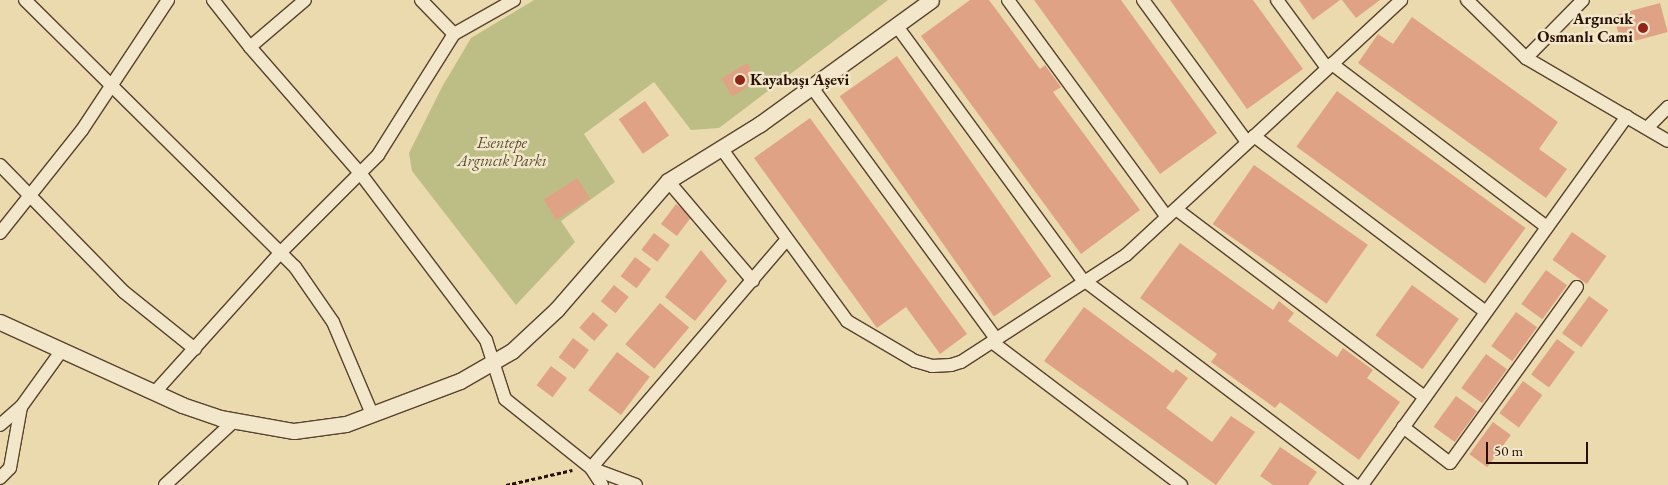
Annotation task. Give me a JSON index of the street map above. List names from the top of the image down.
{
  "parks": ["Esentepe Argıncık Parkı"],
  "places": ["Argıncık Osmanlı Cami", "Kayabaşı Aşevi"],
  "scale_bar": "50 m"
}
